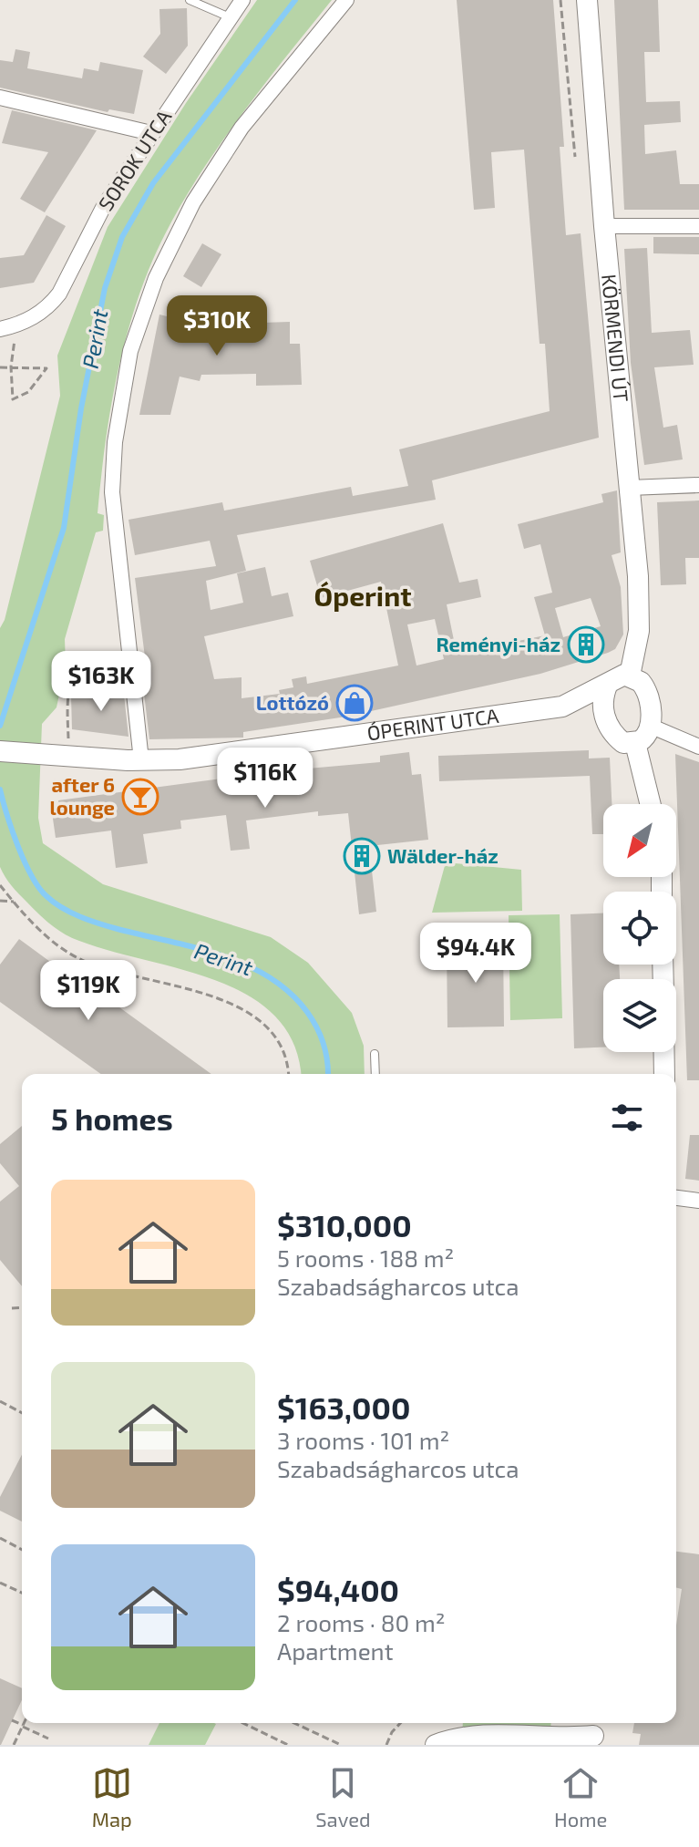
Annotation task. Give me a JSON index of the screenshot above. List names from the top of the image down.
{
  "streets": {
    "street": ["SOROK UTCA", "KÖRMENDI ÚT", "ÓPERINT UTCA"]
  },
  "crossings": [
    ["KÖRMENDI ÚT", "ÓPERINT UTCA"]
  ],
  "districts": ["Óperint"],
  "water": ["Perint"],
  "places": {
    "building": ["Reményi-ház", "Wälder-ház"],
    "shop": ["Lottózó"],
    "bar": ["after 6 lounge"]
  },
  "north": "bottom left",
  "page": {
    "price": [
      "$310K",
      "$163K",
      "$116K",
      "$94.4K",
      "$119K"
    ],
    "heading": "5 homes",
    "list": [
      {
        "name": "$310,000",
        "note": "5 rooms · 188 m² · Szabadságharcos utca"
      },
      {
        "name": "$163,000",
        "note": "3 rooms · 101 m² · Szabadságharcos utca"
      },
      {
        "name": "$94,400",
        "note": "2 rooms · 80 m² · Apartment"
      }
    ],
    "tabs": ["Map", "Saved", "Home"]
  }
}
